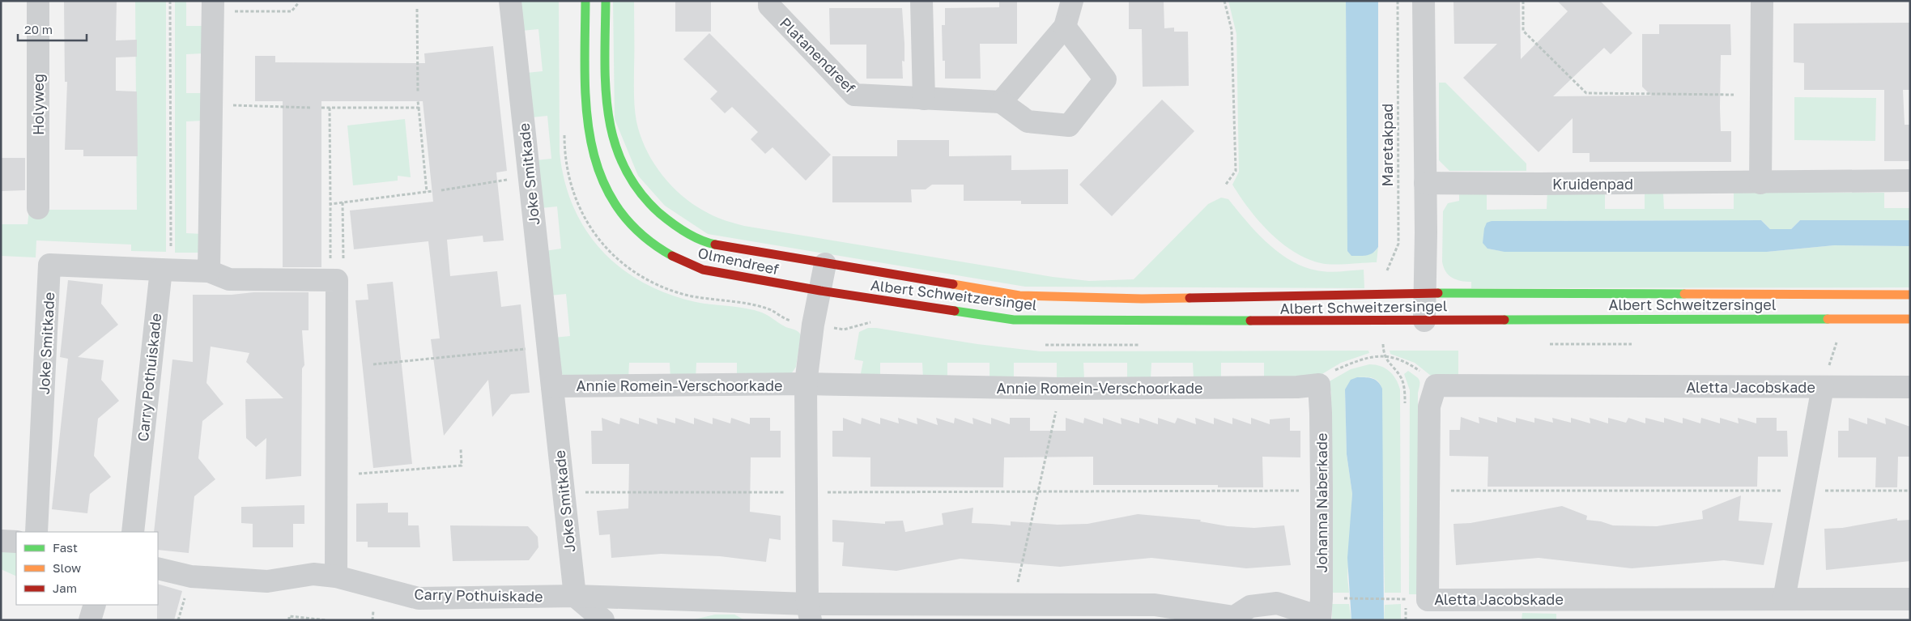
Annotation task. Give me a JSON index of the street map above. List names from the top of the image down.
{
  "streets": {
    "street": [
      "Platanendreef",
      "Holyweg",
      "Joke Smitkade",
      "Kruidenpad",
      "Olmendreef",
      "Albert Schweitzersingel",
      "Carry Pothuiskade",
      "Annie Romein-Verschoorkade",
      "Aletta Jacobskade",
      "Johanna Naberkade"
    ],
    "path": ["Maretakpad"]
  },
  "crossings": [
    ["Joke Smitkade", "Carry Pothuiskade"],
    ["Joke Smitkade", "Annie Romein-Verschoorkade"],
    ["Olmendreef", "Albert Schweitzersingel"],
    ["Annie Romein-Verschoorkade", "Johanna Naberkade"]
  ],
  "legend": ["Fast", "Slow", "Jam"],
  "scale_bar": "20 m"
}
